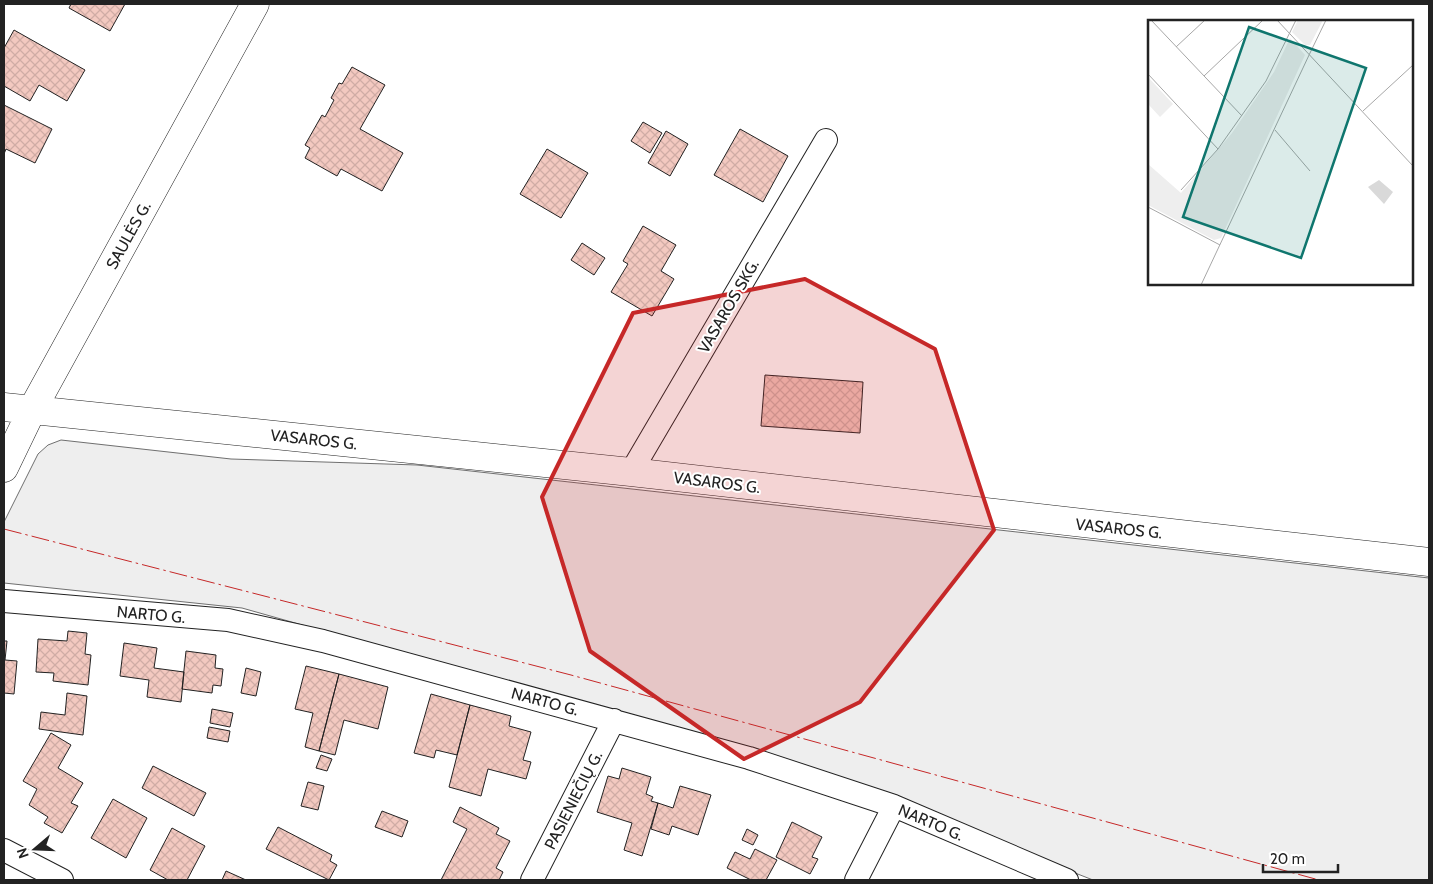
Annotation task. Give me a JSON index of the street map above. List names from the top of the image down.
{
  "streets": {
    "street": [
      "SAULĖS G.",
      "VASAROS SKG.",
      "VASAROS G.",
      "NARTO G.",
      "PASIENIEČIŲ G."
    ]
  },
  "crossings": [
    ["SAULĖS G.", "VASAROS G."],
    ["VASAROS SKG.", "VASAROS G."],
    ["NARTO G.", "PASIENIEČIŲ G."]
  ],
  "scale_bar": "20 m",
  "north": "left"
}
